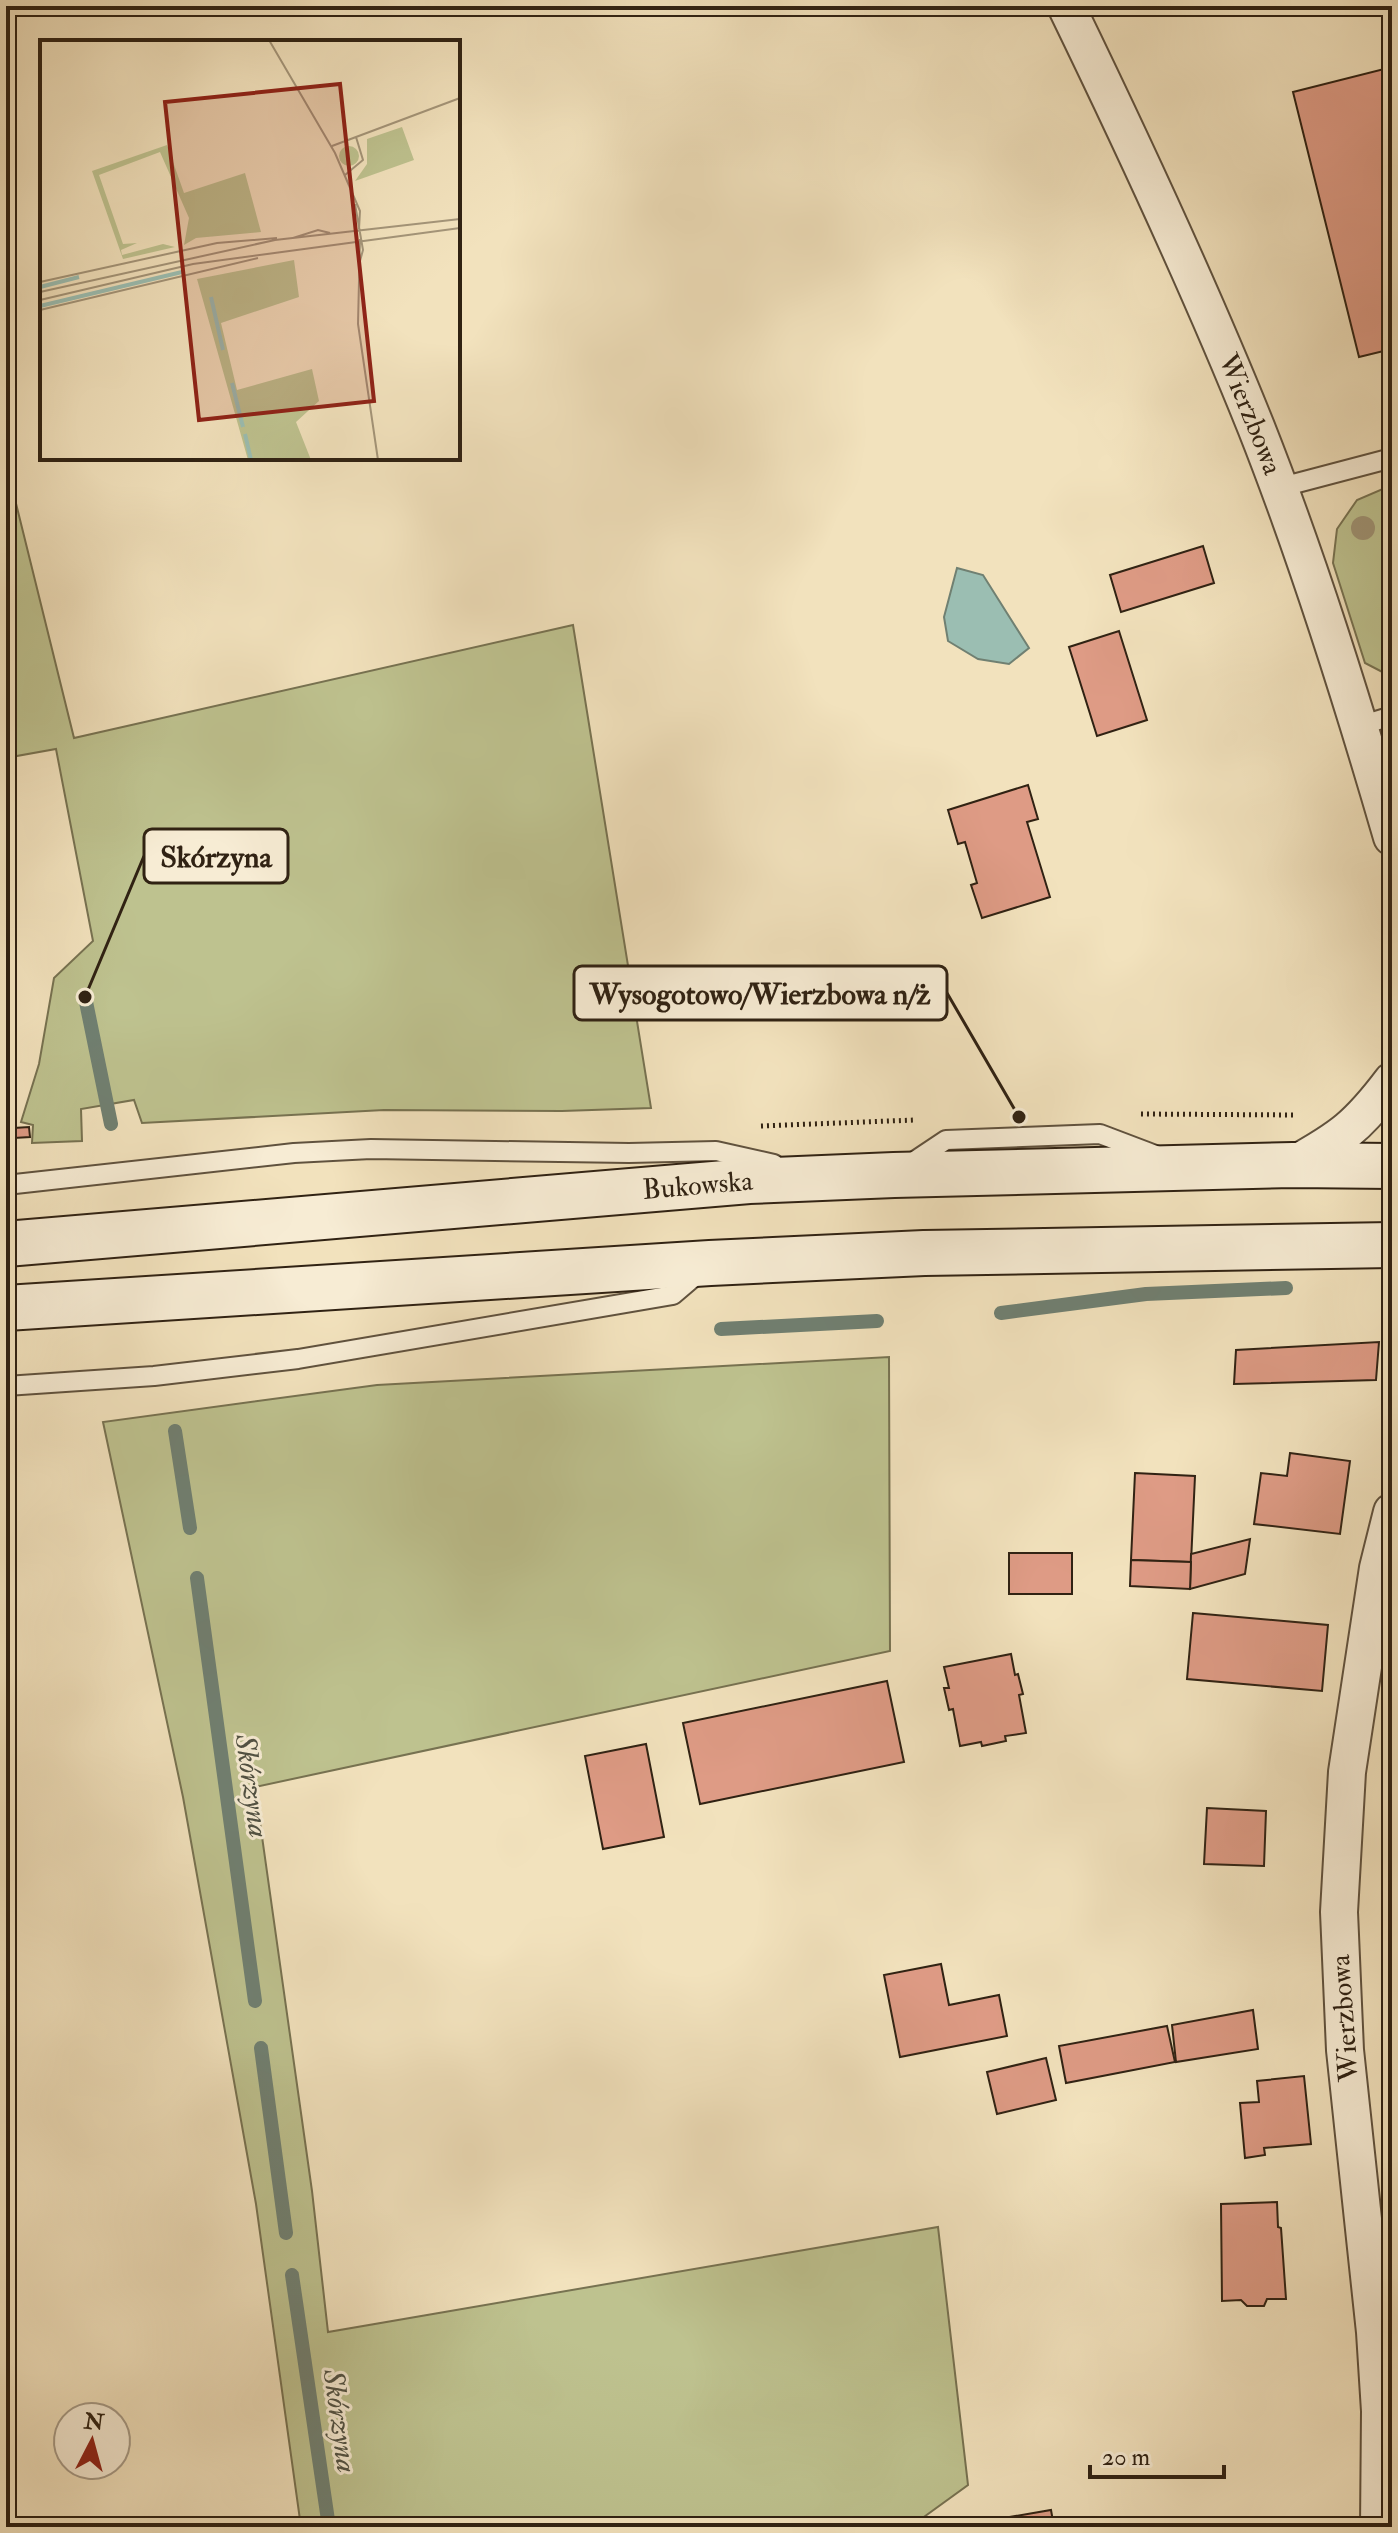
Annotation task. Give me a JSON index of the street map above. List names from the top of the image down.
{
  "streets": {
    "main road": ["Bukowska"],
    "street": ["Wierzbowa"]
  },
  "water": ["Skórzyna"],
  "places": ["Skórzyna", "Wysogotowo/Wierzbowa n/ż"],
  "scale_bar": "20 m",
  "north": "top"
}
